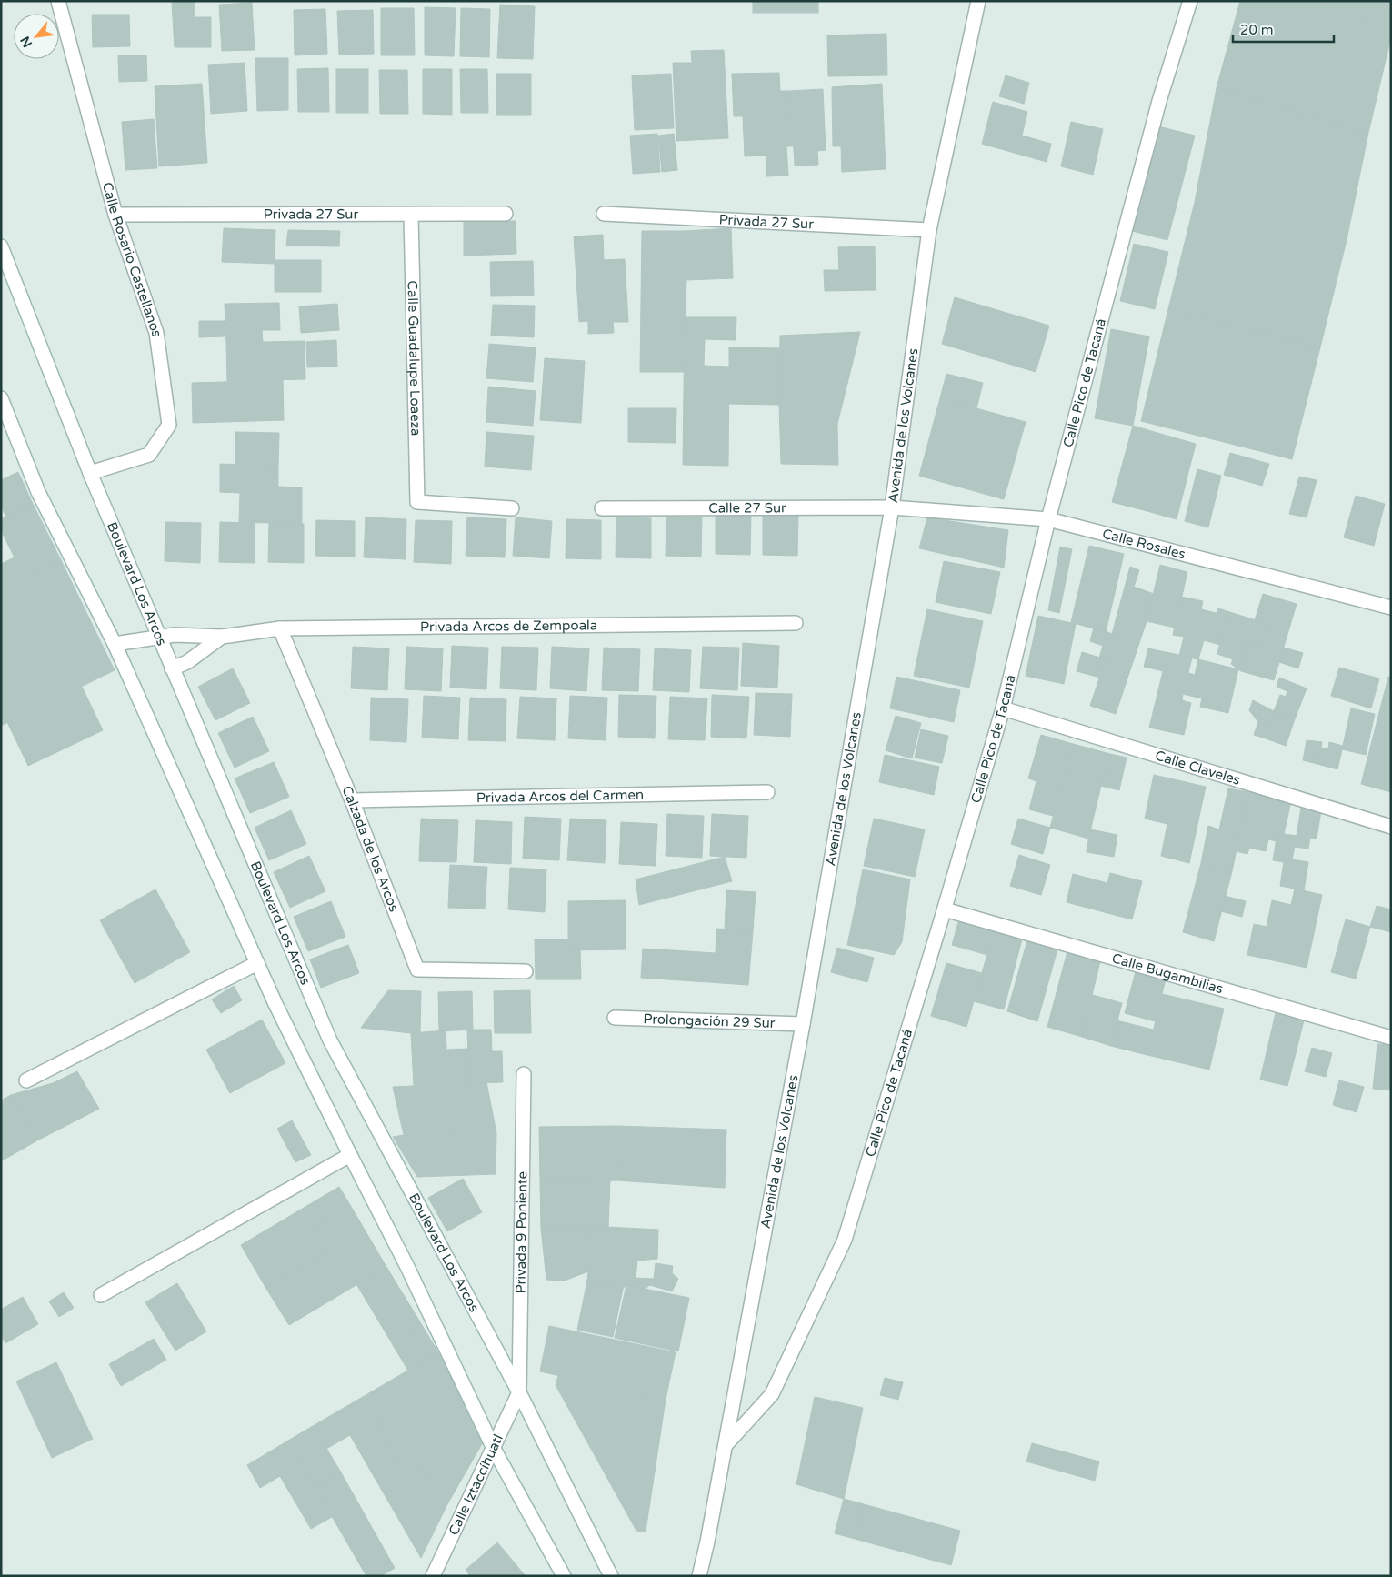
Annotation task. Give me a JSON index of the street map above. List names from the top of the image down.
{
  "streets": {
    "street": [
      "Privada 27 Sur",
      "Calle Rosario Castellanos",
      "Calle Guadalupe Loaeza",
      "Calle Pico de Tacaná",
      "Avenida de los Volcanes",
      "Calle 27 Sur",
      "Calle Rosales",
      "Boulevard Los Arcos",
      "Privada Arcos de Zempoala",
      "Calle Claveles",
      "Privada Arcos del Carmen",
      "Calzada de los Arcos",
      "Calle Bugambilias",
      "Prolongación 29 Sur",
      "Privada 9 Poniente",
      "Calle Iztaccíhuatl"
    ]
  },
  "crossings": [
    ["Privada 27 Sur", "Calle Rosario Castellanos"],
    ["Privada 27 Sur", "Calle Guadalupe Loaeza"],
    ["Privada 27 Sur", "Avenida de los Volcanes"],
    ["Calle Rosario Castellanos", "Boulevard Los Arcos"],
    ["Calle Pico de Tacaná", "Avenida de los Volcanes"],
    ["Calle Pico de Tacaná", "Calle Rosales"],
    ["Calle Pico de Tacaná", "Calle Claveles"],
    ["Calle Pico de Tacaná", "Calle Bugambilias"],
    ["Avenida de los Volcanes", "Calle 27 Sur"],
    ["Avenida de los Volcanes", "Calle Rosales"],
    ["Avenida de los Volcanes", "Prolongación 29 Sur"],
    ["Calle 27 Sur", "Calle Rosales"],
    ["Boulevard Los Arcos", "Privada Arcos de Zempoala"],
    ["Boulevard Los Arcos", "Privada 9 Poniente"],
    ["Boulevard Los Arcos", "Calle Iztaccíhuatl"],
    ["Privada Arcos de Zempoala", "Calzada de los Arcos"],
    ["Privada Arcos del Carmen", "Calzada de los Arcos"],
    ["Privada 9 Poniente", "Calle Iztaccíhuatl"]
  ],
  "scale_bar": "20 m",
  "north": "bottom left"
}
